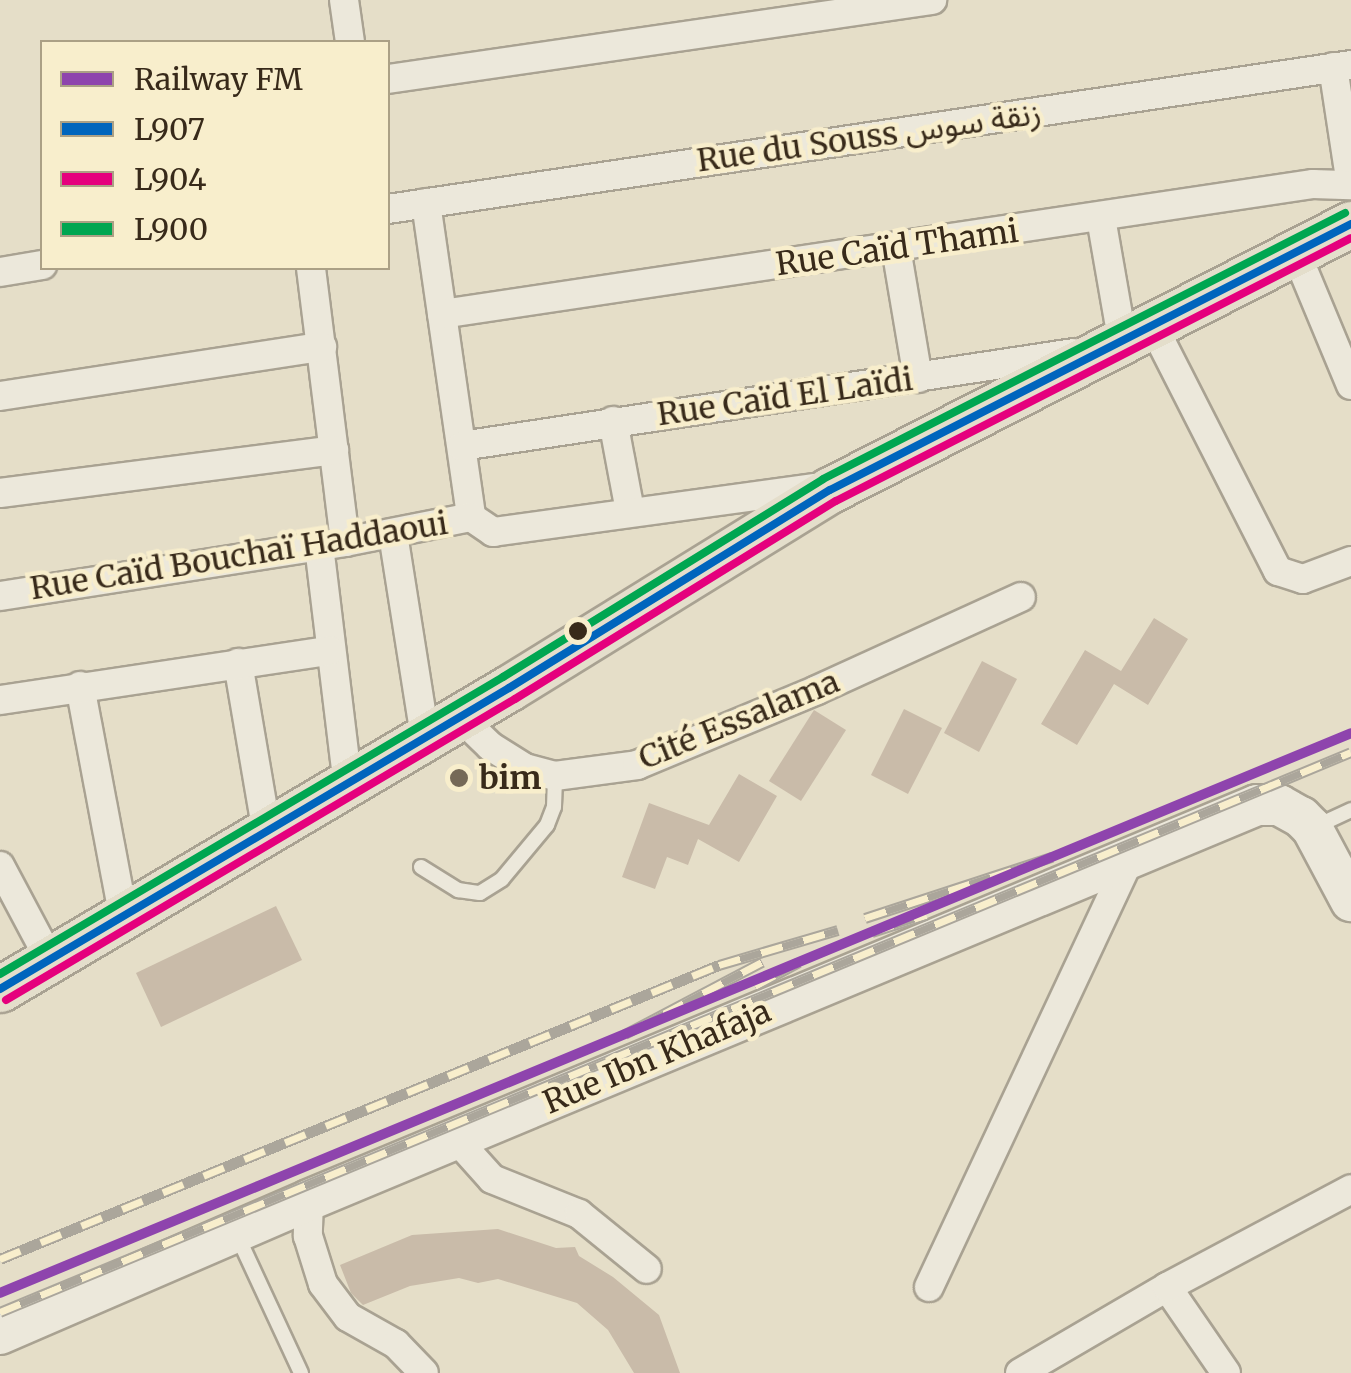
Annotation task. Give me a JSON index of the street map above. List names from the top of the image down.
{
  "streets": {
    "street": [
      "Rue du Souss زنقة سوس",
      "Rue Caïd Thami",
      "Rue Caïd El Laïdi",
      "Rue Caïd Bouchaï Haddaoui",
      "Cité Essalama",
      "Rue Ibn Khafaja"
    ]
  },
  "places": ["bim"],
  "lines": [
    "transit line L900",
    "transit line L907",
    "transit line L904",
    "rail line FM"
  ],
  "legend": [
    "Railway FM",
    "L907",
    "L904",
    "L900"
  ]
}
